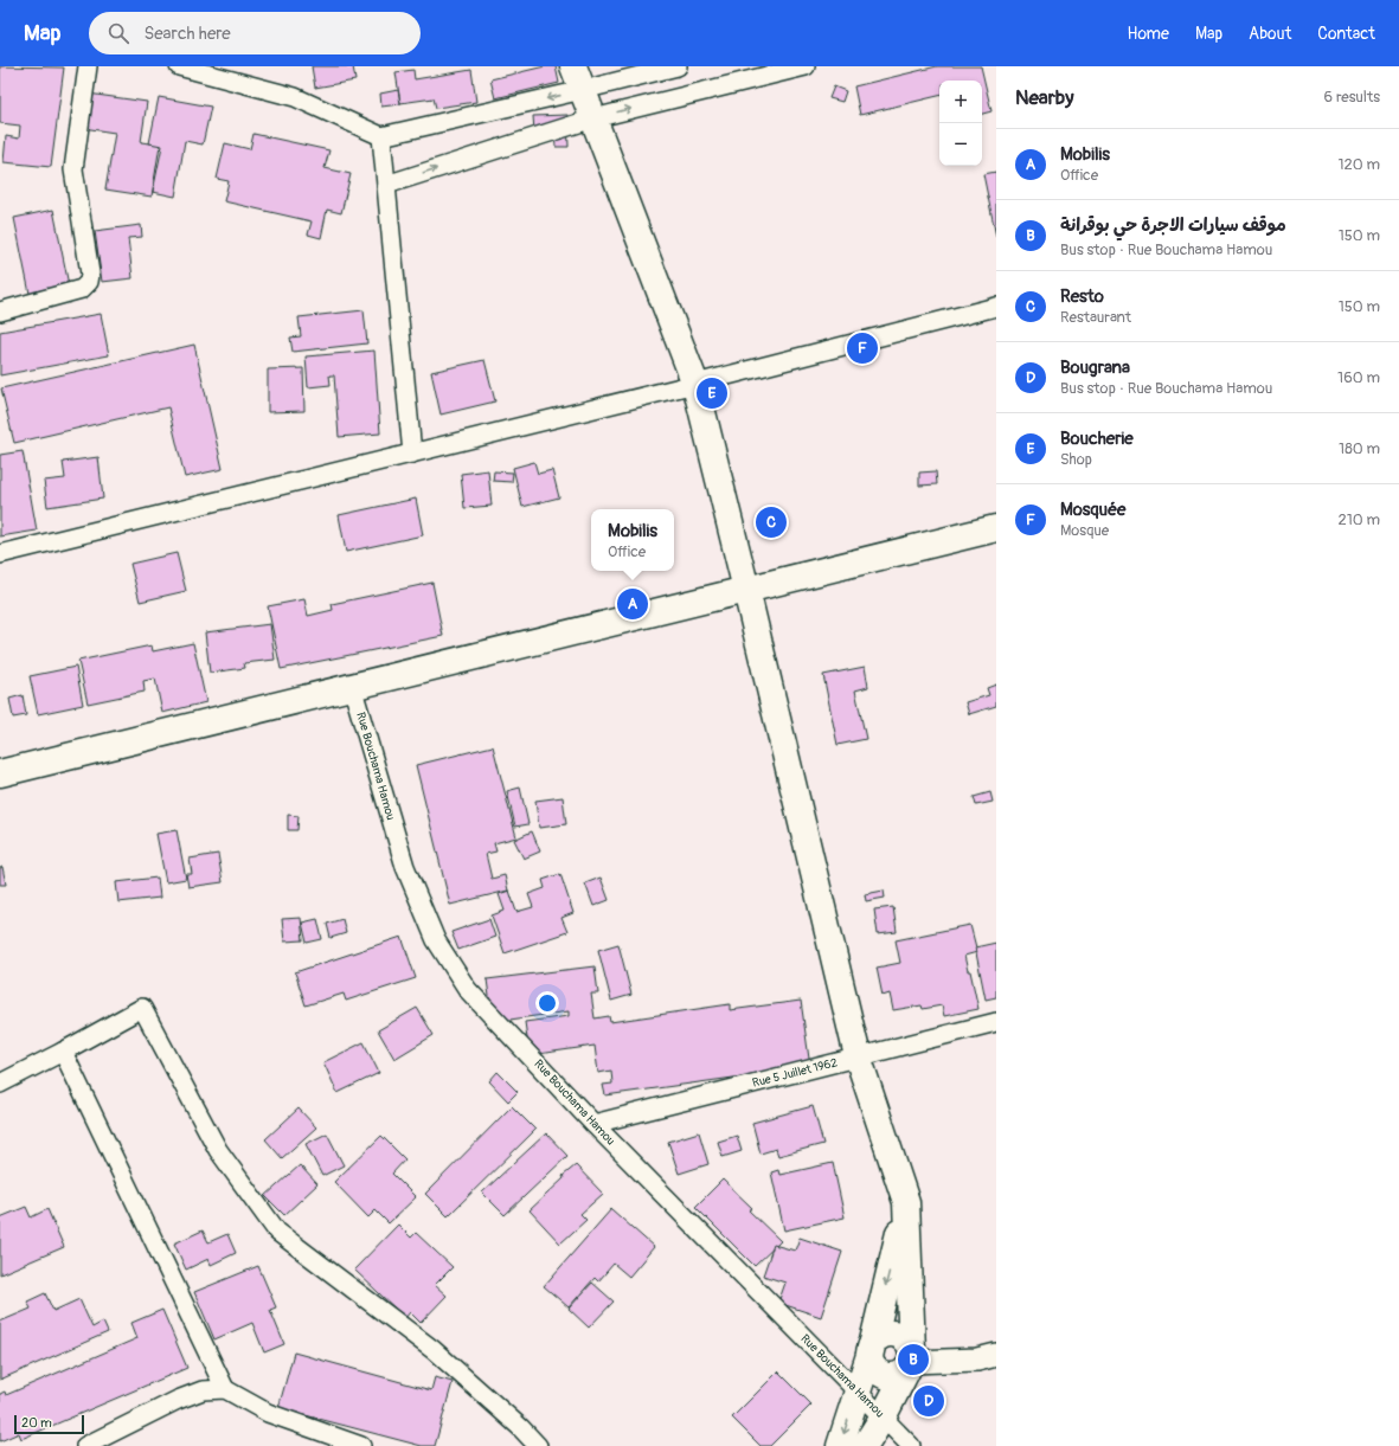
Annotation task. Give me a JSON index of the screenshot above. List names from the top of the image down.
{
  "streets": {
    "street": ["Rue Bouchama Hamou", "Rue 5 Juillet 1962"]
  },
  "crossings": [
    ["Rue Bouchama Hamou", "Rue 5 Juillet 1962"]
  ],
  "scale_bar": "20 m",
  "page": {
    "header": "Map",
    "search": "Search here",
    "nav": [
      "Home",
      "Map",
      "About",
      "Contact"
    ],
    "heading": ["Nearby", "6 results"],
    "map_buttons": ["+", "−"],
    "list": [
      {
        "mark": "A",
        "name": "Mobilis",
        "note": "Office",
        "value": "120 m"
      },
      {
        "mark": "B",
        "name": "موقف سيارات الاجرة حي بوقرانة",
        "note": "Bus stop · Rue Bouchama Hamou",
        "value": "150 m"
      },
      {
        "mark": "C",
        "name": "Resto",
        "note": "Restaurant",
        "value": "150 m"
      },
      {
        "mark": "D",
        "name": "Bougrana",
        "note": "Bus stop · Rue Bouchama Hamou",
        "value": "160 m"
      },
      {
        "mark": "E",
        "name": "Boucherie",
        "note": "Shop",
        "value": "180 m"
      },
      {
        "mark": "F",
        "name": "Mosquée",
        "note": "Mosque",
        "value": "210 m"
      }
    ],
    "pins": [
      "F",
      "E",
      "C",
      "A",
      "B",
      "D"
    ],
    "popup": ["Mobilis", "Office"],
    "scale": "20 m"
  }
}
